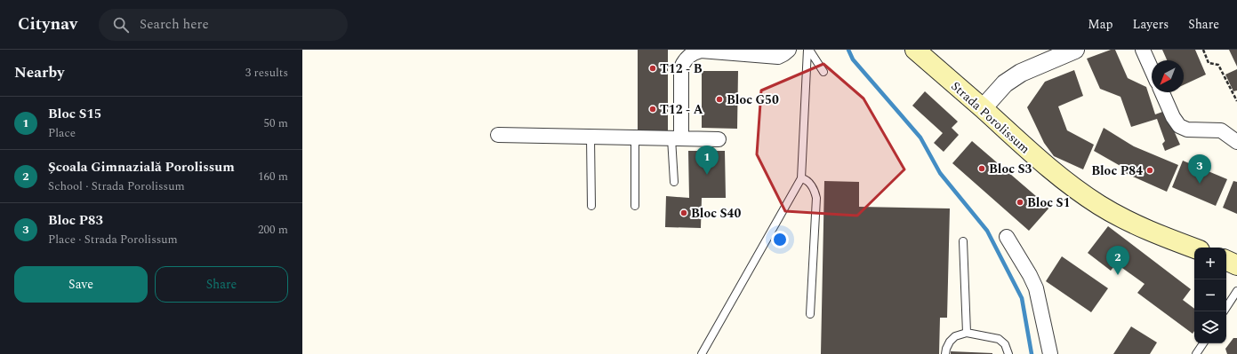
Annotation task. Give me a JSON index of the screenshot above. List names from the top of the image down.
{
  "streets": {
    "main road": ["Strada Porolissum"]
  },
  "places": [
    "T12 - B",
    "Bloc G50",
    "T12 - A",
    "Bloc S3",
    "Bloc P84",
    "Bloc S1",
    "Bloc S40"
  ],
  "north": "bottom left",
  "page": {
    "header": "Citynav",
    "search": "Search here",
    "nav": ["Map", "Layers", "Share"],
    "heading": ["Nearby", "3 results"],
    "list": [
      {
        "mark": "1",
        "name": "Bloc S15",
        "note": "Place",
        "value": "50 m"
      },
      {
        "mark": "2",
        "name": "Școala Gimnazială Porolissum",
        "note": "School · Strada Porolissum",
        "value": "160 m"
      },
      {
        "mark": "3",
        "name": "Bloc P83",
        "note": "Place · Strada Porolissum",
        "value": "200 m"
      }
    ],
    "pins": ["1", "3", "2"],
    "map_buttons": ["+", "−"],
    "buttons": ["Save", "Share"]
  }
}
